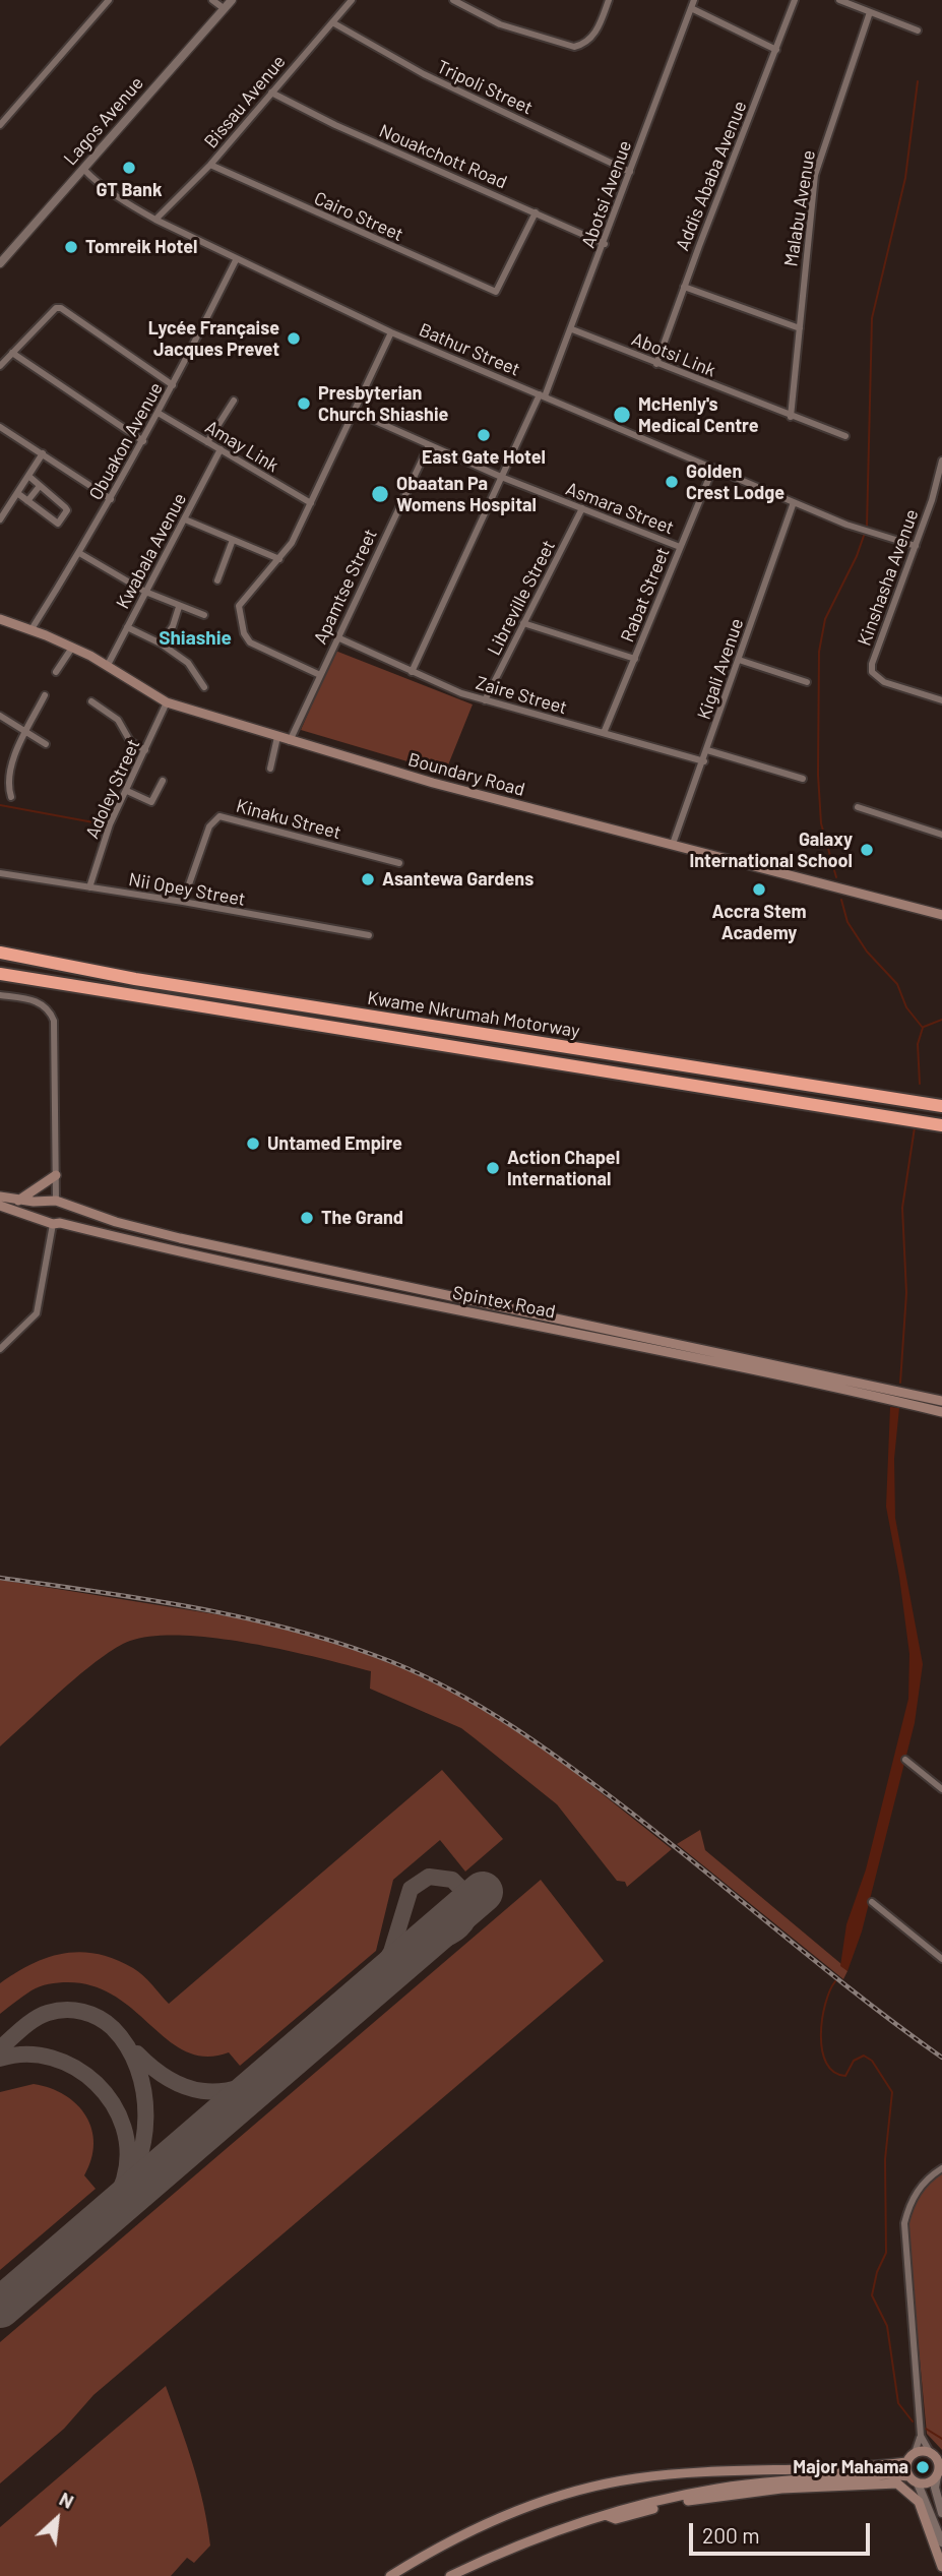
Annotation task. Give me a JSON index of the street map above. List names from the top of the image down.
{
  "streets": {
    "highway": ["Kwame Nkrumah Motorway"],
    "main road": ["Boundary Road", "Spintex Road"],
    "street": [
      "Tripoli Street",
      "Bissau Avenue",
      "Lagos Avenue",
      "Nouakchott Road",
      "Addis Ababa Avenue",
      "Abotsi Avenue",
      "Malabu Avenue",
      "Cairo Street",
      "Bathur Street",
      "Abotsi Link",
      "Obuakon Avenue",
      "Amay Link",
      "Asmara Street",
      "Kwabala Avenue",
      "Kinshasha Avenue",
      "Apamtse Street",
      "Rabat Street",
      "Libreville Street",
      "Kigali Avenue",
      "Zaire Street",
      "Adoley Street",
      "Kinaku Street",
      "Nii Opey Street"
    ]
  },
  "crossings": [
    ["Tripoli Street", "Bissau Avenue"],
    ["Tripoli Street", "Abotsi Avenue"],
    ["Bissau Avenue", "Nouakchott Road"],
    ["Bissau Avenue", "Cairo Street"],
    ["Bissau Avenue", "Bathur Street"],
    ["Lagos Avenue", "Bathur Street"],
    ["Nouakchott Road", "Abotsi Avenue"],
    ["Nouakchott Road", "Cairo Street"],
    ["Addis Ababa Avenue", "Abotsi Link"],
    ["Abotsi Avenue", "Bathur Street"],
    ["Abotsi Avenue", "Abotsi Link"],
    ["Abotsi Avenue", "Asmara Street"],
    ["Abotsi Avenue", "Zaire Street"],
    ["Malabu Avenue", "Abotsi Link"],
    ["Bathur Street", "Obuakon Avenue"],
    ["Bathur Street", "Kinshasha Avenue"],
    ["Bathur Street", "Rabat Street"],
    ["Bathur Street", "Kigali Avenue"],
    ["Obuakon Avenue", "Amay Link"],
    ["Obuakon Avenue", "Boundary Road"],
    ["Amay Link", "Kwabala Avenue"],
    ["Asmara Street", "Apamtse Street"],
    ["Asmara Street", "Rabat Street"],
    ["Asmara Street", "Libreville Street"],
    ["Kwabala Avenue", "Boundary Road"],
    ["Apamtse Street", "Zaire Street"],
    ["Apamtse Street", "Boundary Road"],
    ["Rabat Street", "Zaire Street"],
    ["Libreville Street", "Zaire Street"],
    ["Kigali Avenue", "Zaire Street"],
    ["Kigali Avenue", "Boundary Road"],
    ["Boundary Road", "Adoley Street"],
    ["Adoley Street", "Nii Opey Street"],
    ["Kinaku Street", "Nii Opey Street"]
  ],
  "districts": ["Shiashie"],
  "places": [
    "GT Bank",
    "Tomreik Hotel",
    "Lycée Française Jacques Prevet",
    "Presbyterian Church Shiashie",
    "McHenly's Medical Centre",
    "East Gate Hotel",
    "Golden Crest Lodge",
    "Obaatan Pa Womens Hospital",
    "Galaxy International School",
    "Asantewa Gardens",
    "Accra Stem Academy",
    "Untamed Empire",
    "Action Chapel International",
    "The Grand",
    "Major Mahama"
  ],
  "scale_bar": "200 m",
  "north": "top right"
}
